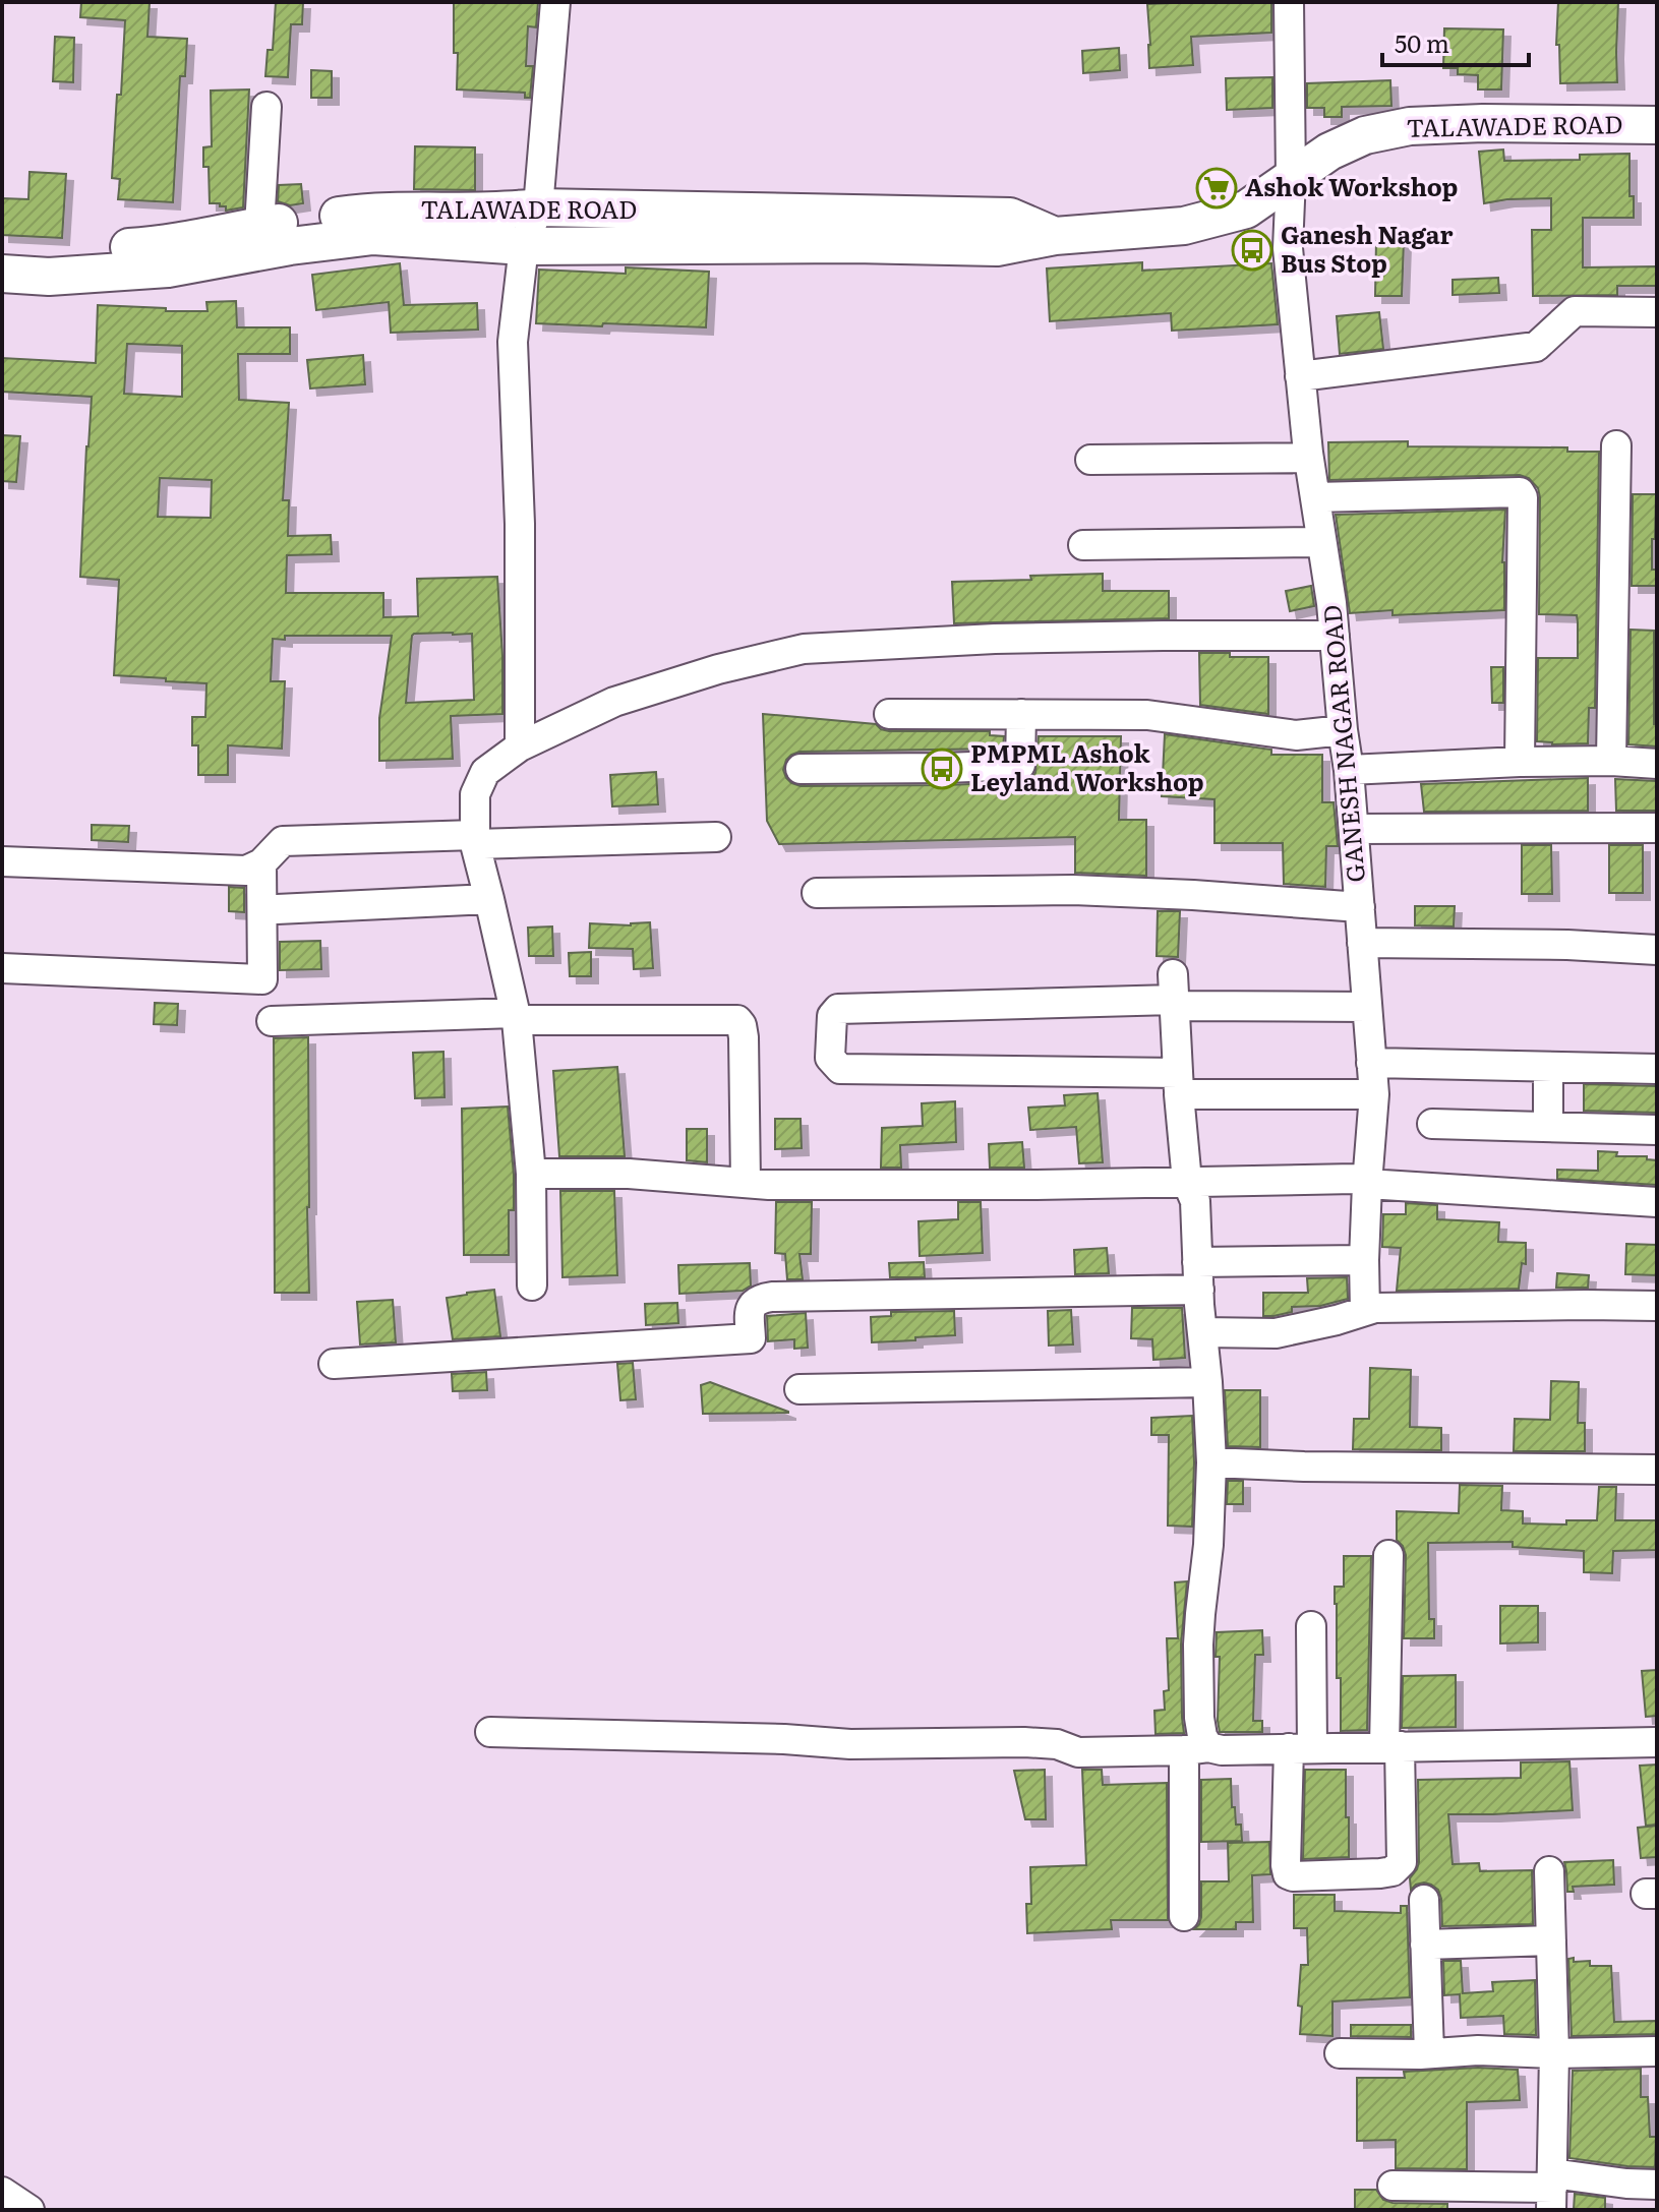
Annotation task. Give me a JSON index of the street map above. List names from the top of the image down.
{
  "streets": {
    "main road": ["TALAWADE ROAD"],
    "street": ["GANESH NAGAR ROAD"]
  },
  "crossings": [
    ["TALAWADE ROAD", "GANESH NAGAR ROAD"]
  ],
  "places": {
    "supermarket": ["Ashok Workshop"],
    "bus stop": ["Ganesh Nagar Bus Stop", "PMPML Ashok Leyland Workshop"]
  },
  "scale_bar": "50 m"
}
